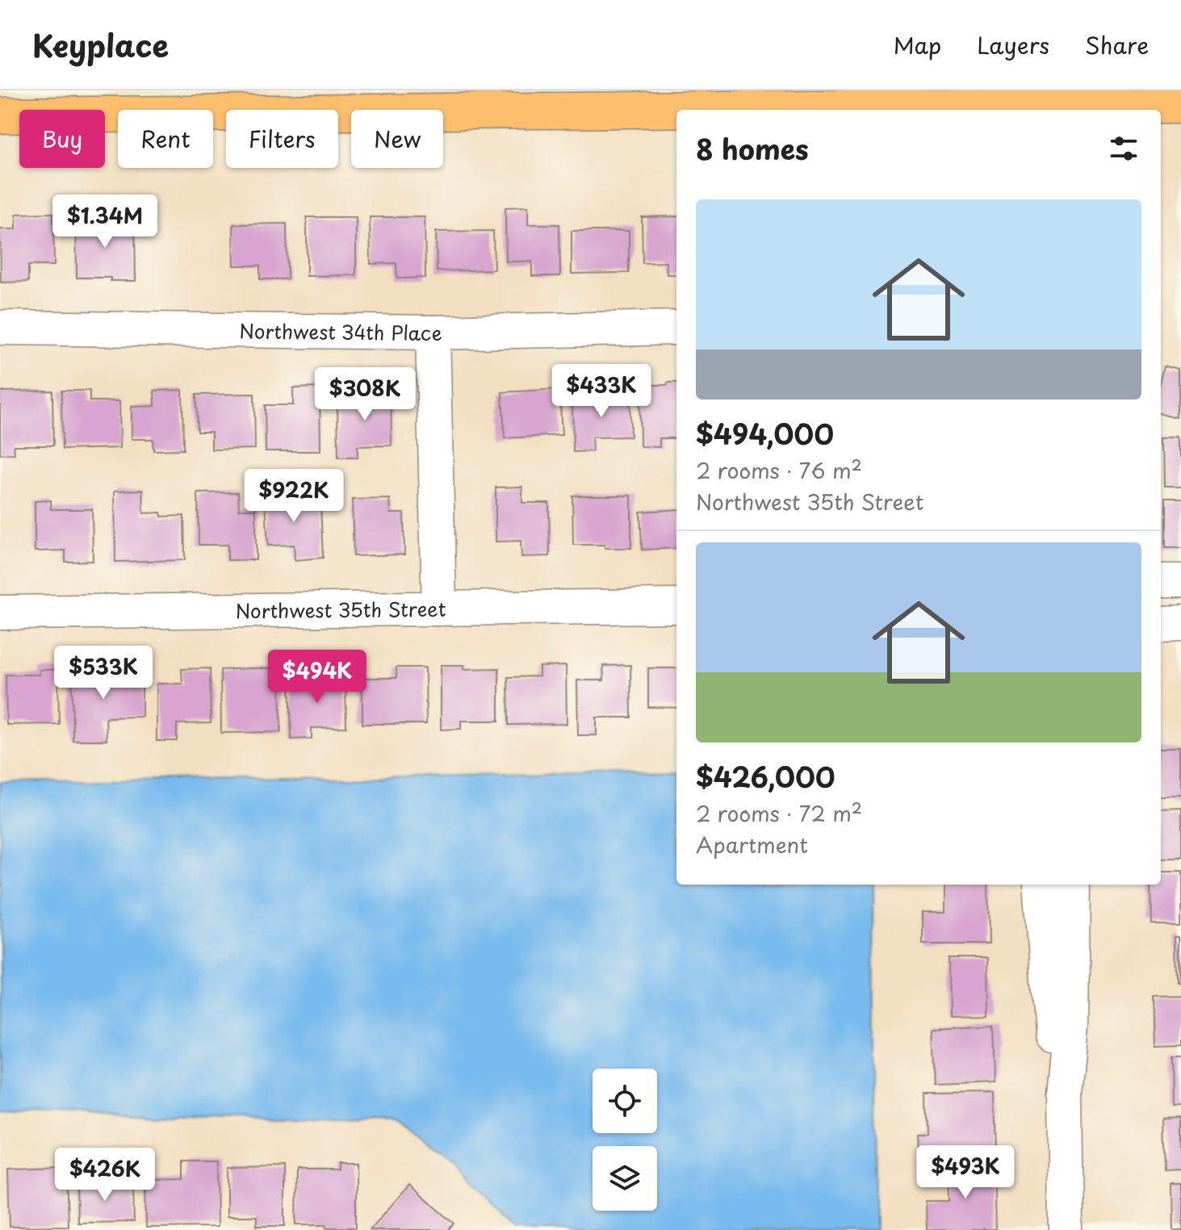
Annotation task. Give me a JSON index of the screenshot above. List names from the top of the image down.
{
  "streets": {
    "street": ["Northwest 34th Place", "Northwest 35th Street"]
  },
  "page": {
    "header": "Keyplace",
    "nav": ["Map", "Layers", "Share"],
    "chip": [
      "Buy",
      "Rent",
      "Filters",
      "New"
    ],
    "heading": "8 homes",
    "list": [
      {
        "name": "$494,000",
        "note": "2 rooms · 76 m² · Northwest 35th Street"
      },
      {
        "name": "$426,000",
        "note": "2 rooms · 72 m² · Apartment"
      }
    ],
    "price": [
      "$1.34M",
      "$433K",
      "$308K",
      "$922K",
      "$533K",
      "$494K",
      "$493K",
      "$426K"
    ]
  }
}
